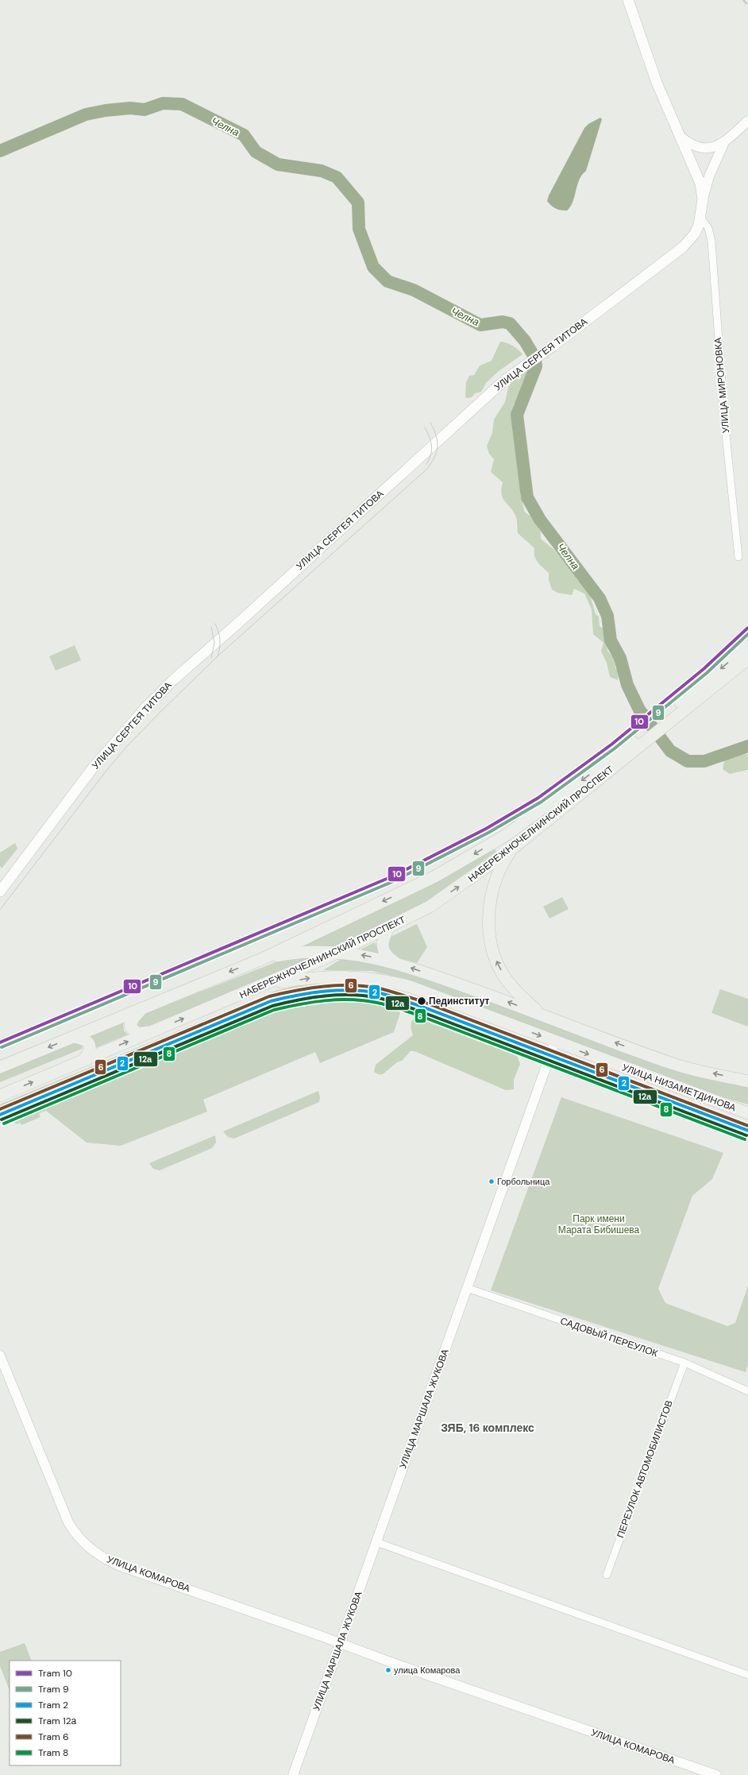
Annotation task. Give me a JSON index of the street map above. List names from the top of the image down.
{
  "streets": {
    "main road": ["УЛИЦА СЕРГЕЯ ТИТОВА", "НАБЕРЕЖНОЧЕЛНИНСКИЙ ПРОСПЕКТ", "УЛИЦА НИЗАМЕТДИНОВА"],
    "street": [
      "УЛИЦА МИРОНОВКА",
      "САДОВЫЙ ПЕРЕУЛОК",
      "УЛИЦА МАРШАЛА ЖУКОВА",
      "ПЕРЕУЛОК АВТОМОБИЛИСТОВ",
      "УЛИЦА КОМАРОВА"
    ]
  },
  "crossings": [
    ["УЛИЦА СЕРГЕЯ ТИТОВА", "УЛИЦА МИРОНОВКА"],
    ["НАБЕРЕЖНОЧЕЛНИНСКИЙ ПРОСПЕКТ", "УЛИЦА НИЗАМЕТДИНОВА"],
    ["УЛИЦА НИЗАМЕТДИНОВА", "УЛИЦА МАРШАЛА ЖУКОВА"],
    ["САДОВЫЙ ПЕРЕУЛОК", "УЛИЦА МАРШАЛА ЖУКОВА"],
    ["САДОВЫЙ ПЕРЕУЛОК", "ПЕРЕУЛОК АВТОМОБИЛИСТОВ"],
    ["УЛИЦА МАРШАЛА ЖУКОВА", "УЛИЦА КОМАРОВА"]
  ],
  "districts": ["ЗЯБ, 16 комплекс"],
  "water": ["Челна"],
  "parks": ["Парк имени Марата Бибишева"],
  "places": ["Пединститут", "Горбольница", "улица Комарова"],
  "lines": [
    "tram line 10",
    "tram line 9",
    "tram line 6",
    "tram line 2",
    "tram line 12а",
    "tram line 8"
  ],
  "legend": [
    "Tram 10",
    "Tram 9",
    "Tram 2",
    "Tram 12а",
    "Tram 6",
    "Tram 8"
  ]
}
